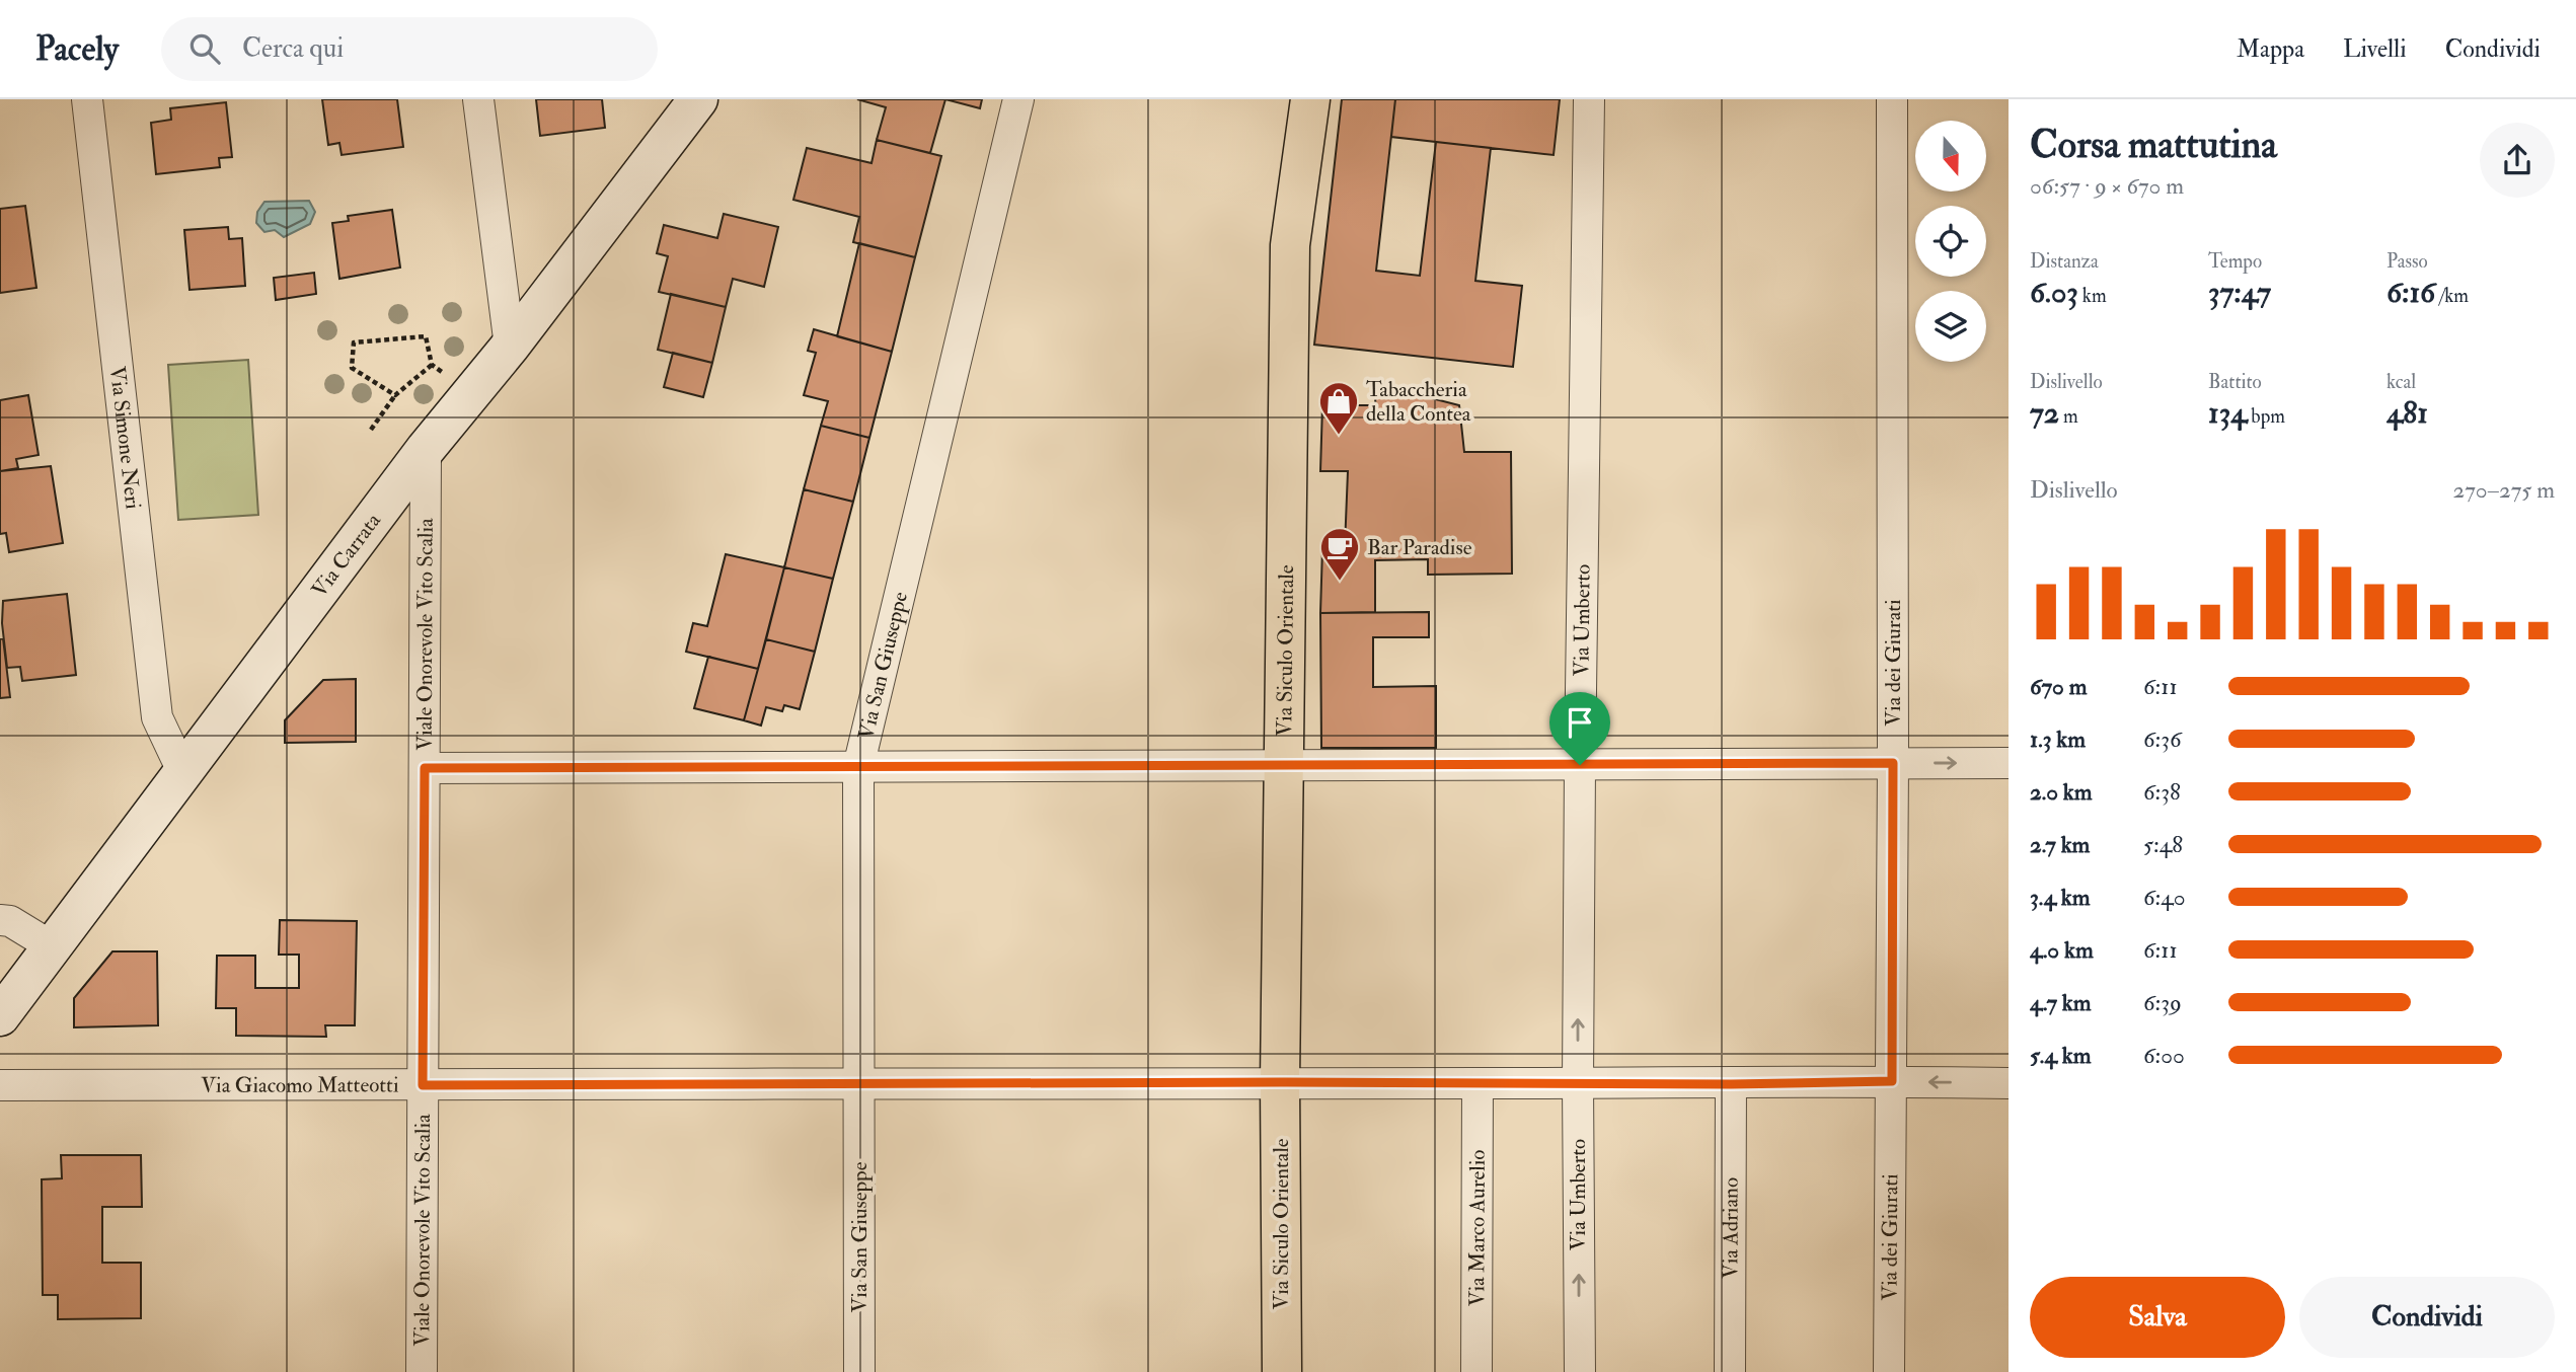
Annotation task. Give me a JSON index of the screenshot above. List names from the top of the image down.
{
  "streets": {
    "main road": ["Via Siculo Orientale"],
    "street": [
      "Via Simone Neri",
      "Via Carrata",
      "Via Umberto",
      "Viale Onorevole Vito Scalia",
      "Via dei Giurati",
      "Via San Giuseppe",
      "Via Giacomo Matteotti",
      "Via Marco Aurelio",
      "Via Adriano"
    ]
  },
  "crossings": [
    ["Via Simone Neri", "Via Carrata"],
    ["Via Carrata", "Viale Onorevole Vito Scalia"],
    ["Via Umberto", "Via Giacomo Matteotti"],
    ["Viale Onorevole Vito Scalia", "Via Giacomo Matteotti"],
    ["Via Siculo Orientale", "Via Giacomo Matteotti"],
    ["Via dei Giurati", "Via Giacomo Matteotti"],
    ["Via San Giuseppe", "Via Giacomo Matteotti"],
    ["Via Giacomo Matteotti", "Via Marco Aurelio"],
    ["Via Giacomo Matteotti", "Via Adriano"]
  ],
  "one_way": ["Via Umberto"],
  "places": {
    "shop": ["Tabaccheria della Contea"],
    "cafe": ["Bar Paradise"]
  },
  "north": "bottom",
  "page": {
    "header": "Pacely",
    "search": "Cerca qui",
    "nav": ["Mappa", "Livelli", "Condividi"],
    "heading": ["Corsa mattutina", "06:57 · 9 × 670 m"],
    "stats": [
      ["Distanza", "6.03 km"],
      ["Tempo", "37:47"],
      ["Passo", "6:16 /km"],
      ["Dislivello", "72 m"],
      ["Battito", "134 bpm"],
      ["kcal", "481"]
    ],
    "chart": ["Dislivello", "270–275 m"],
    "list": [
      {
        "name": "670 m",
        "note": "6:11"
      },
      {
        "name": "1.3 km",
        "note": "6:36"
      },
      {
        "name": "2.0 km",
        "note": "6:38"
      },
      {
        "name": "2.7 km",
        "note": "5:48"
      },
      {
        "name": "3.4 km",
        "note": "6:40"
      },
      {
        "name": "4.0 km",
        "note": "6:11"
      },
      {
        "name": "4.7 km",
        "note": "6:39"
      },
      {
        "name": "5.4 km",
        "note": "6:00"
      }
    ],
    "buttons": ["Salva", "Condividi"]
  }
}
